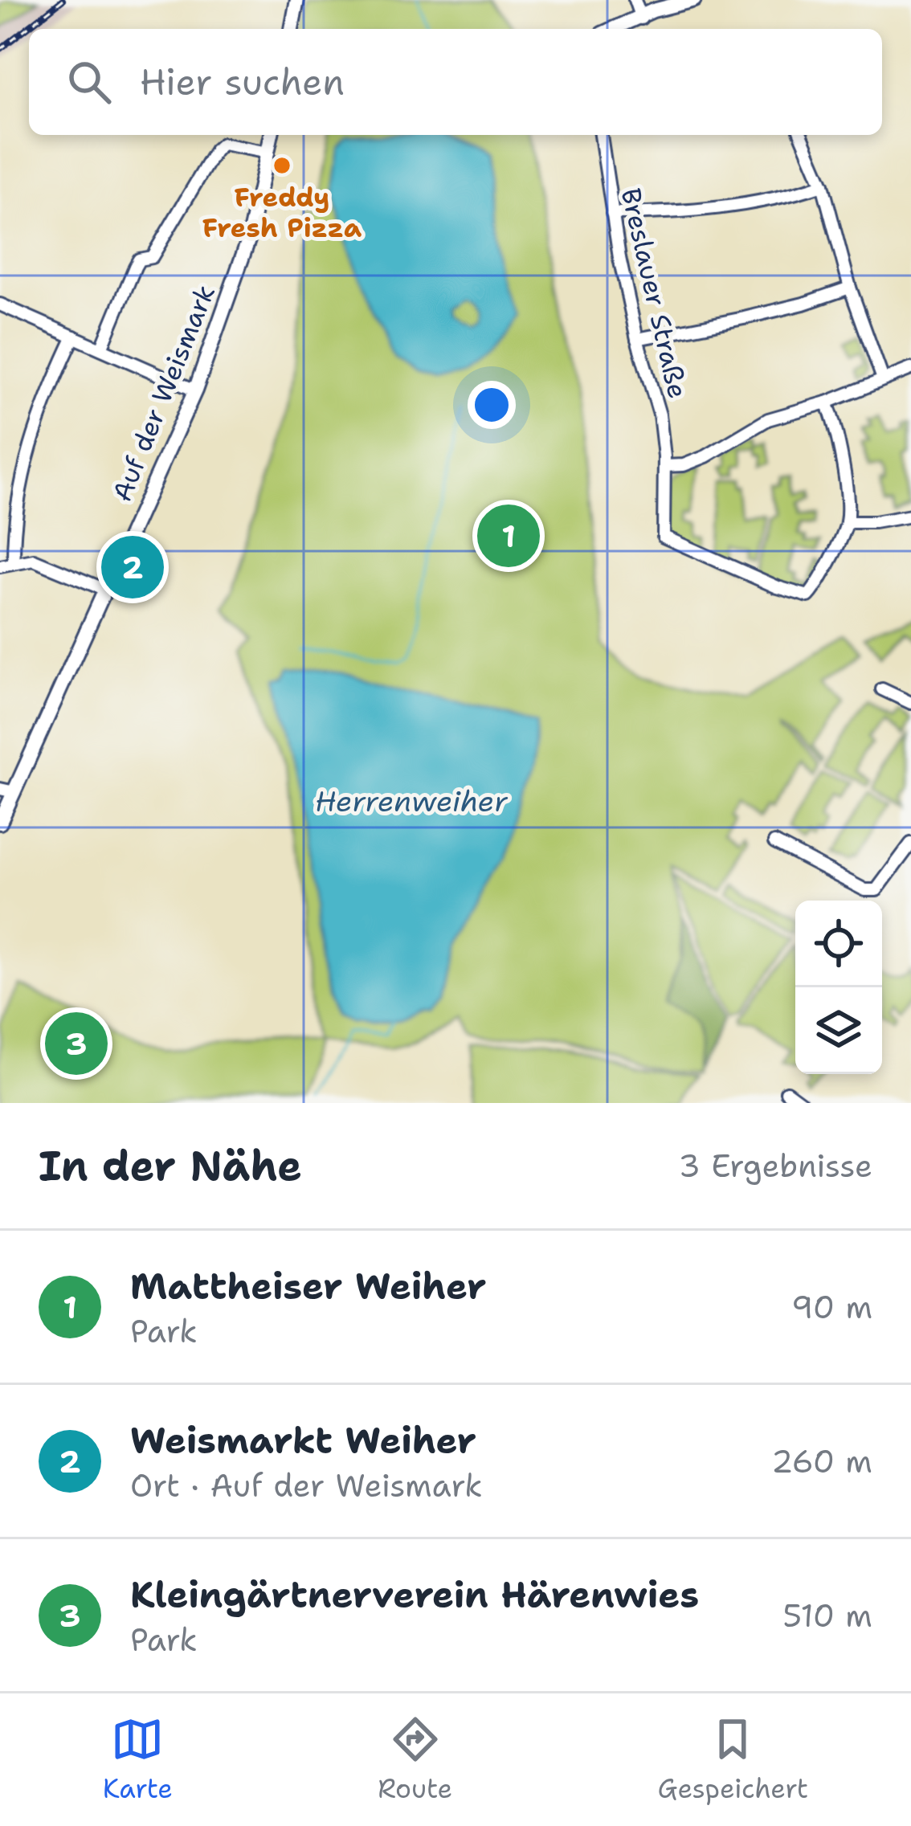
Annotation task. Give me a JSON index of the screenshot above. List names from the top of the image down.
{
  "streets": {
    "street": ["Breslauer Straße", "Auf der Weismark"]
  },
  "water": ["Herrenweiher"],
  "places": ["Freddy Fresh Pizza"],
  "page": {
    "search": "Hier suchen",
    "pins": ["1", "2", "3"],
    "heading": ["In der Nähe", "3 Ergebnisse"],
    "list": [
      {
        "mark": "1",
        "name": "Mattheiser Weiher",
        "note": "Park",
        "value": "90 m"
      },
      {
        "mark": "2",
        "name": "Weismarkt Weiher",
        "note": "Ort · Auf der Weismark",
        "value": "260 m"
      },
      {
        "mark": "3",
        "name": "Kleingärtnerverein Härenwies",
        "note": "Park",
        "value": "510 m"
      }
    ],
    "nav": ["Karte", "Route", "Gespeichert"]
  }
}
